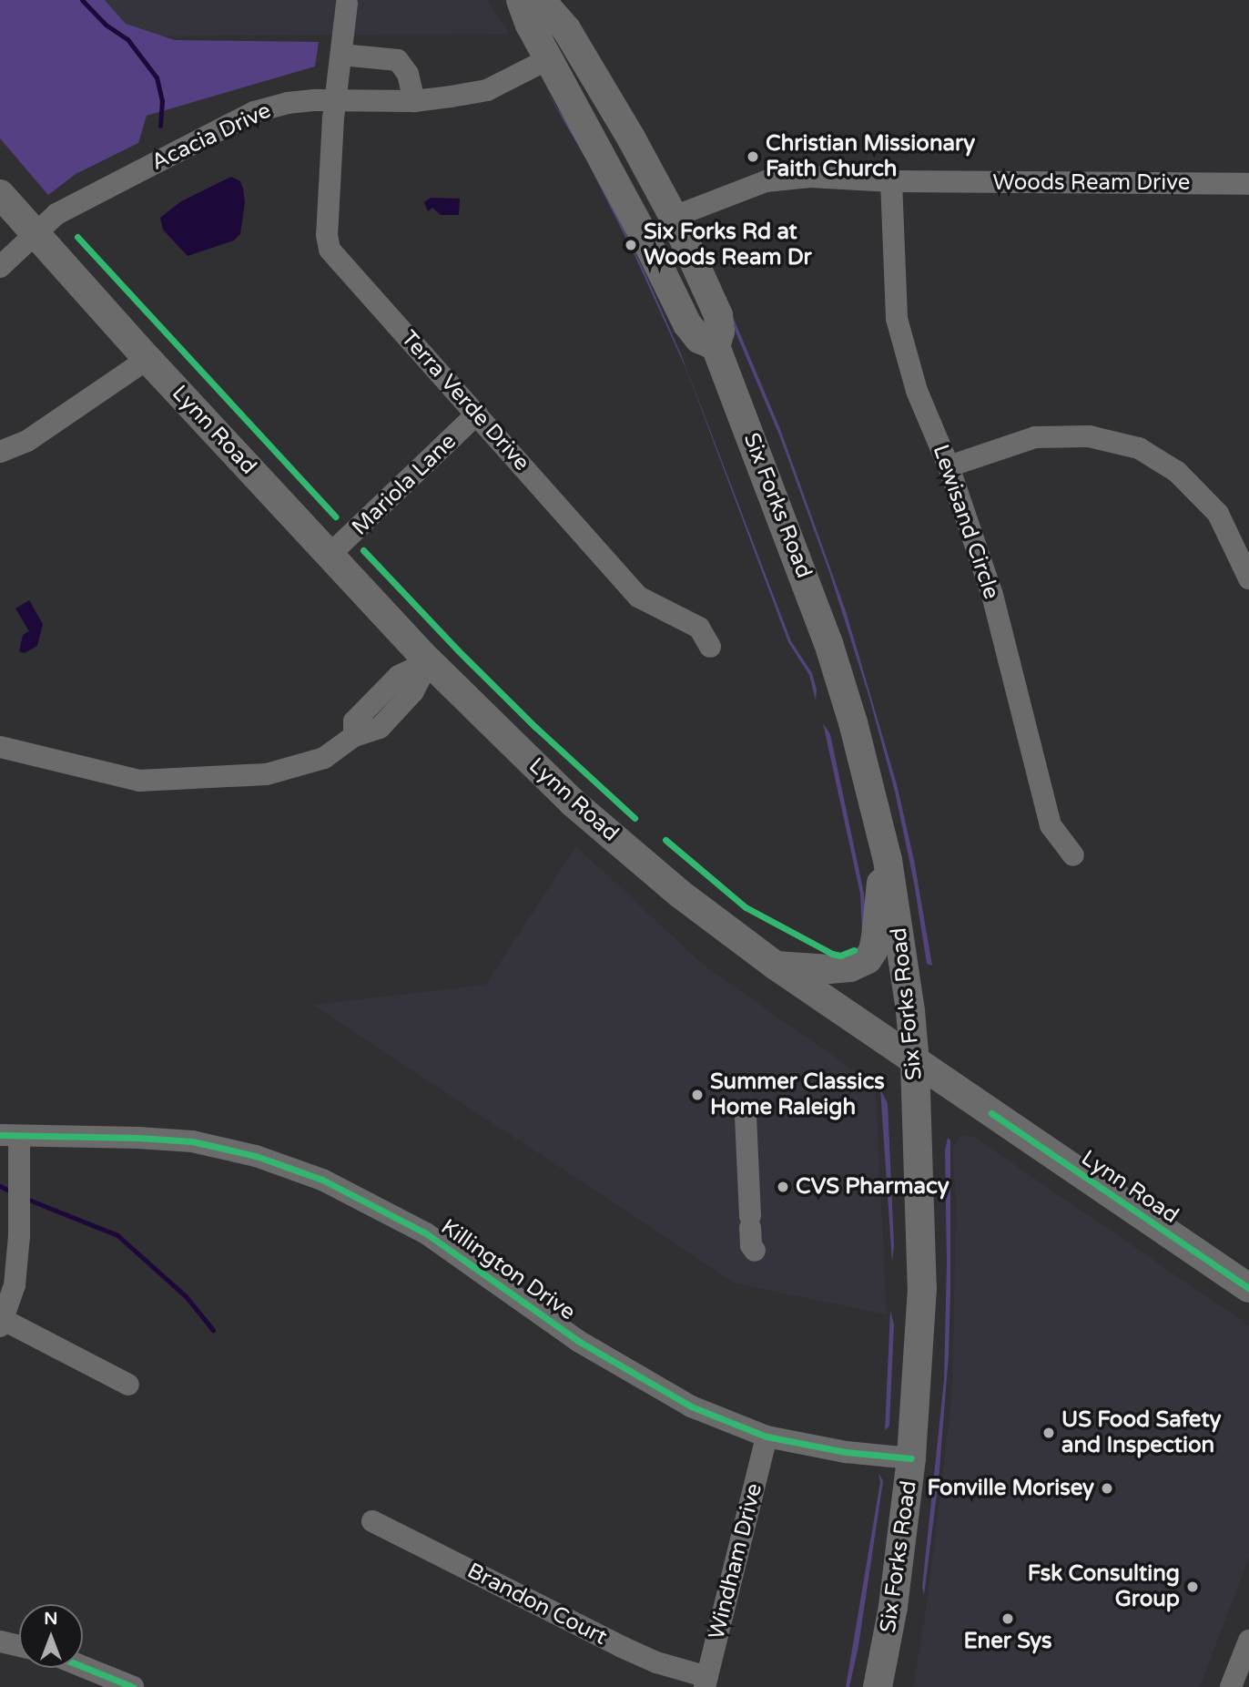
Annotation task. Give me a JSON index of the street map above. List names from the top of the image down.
{
  "streets": {
    "main road": ["Lynn Road", "Six Forks Road"],
    "street": [
      "Acacia Drive",
      "Woods Ream Drive",
      "Terra Verde Drive",
      "Mariola Lane",
      "Lewisand Circle",
      "Killington Drive",
      "Windham Drive",
      "Brandon Court"
    ]
  },
  "crossings": [
    ["Acacia Drive", "Terra Verde Drive"],
    ["Acacia Drive", "Lynn Road"],
    ["Woods Ream Drive", "Six Forks Road"],
    ["Woods Ream Drive", "Lewisand Circle"],
    ["Terra Verde Drive", "Mariola Lane"],
    ["Lynn Road", "Mariola Lane"],
    ["Lynn Road", "Six Forks Road"],
    ["Six Forks Road", "Killington Drive"],
    ["Killington Drive", "Windham Drive"],
    ["Windham Drive", "Brandon Court"]
  ],
  "places": [
    "Christian Missionary Faith Church",
    "Six Forks Rd at Woods Ream Dr",
    "Summer Classics Home Raleigh",
    "CVS Pharmacy",
    "US Food Safety and Inspection",
    "Fonville Morisey",
    "Fsk Consulting Group",
    "Ener Sys"
  ],
  "north": "top"
}
